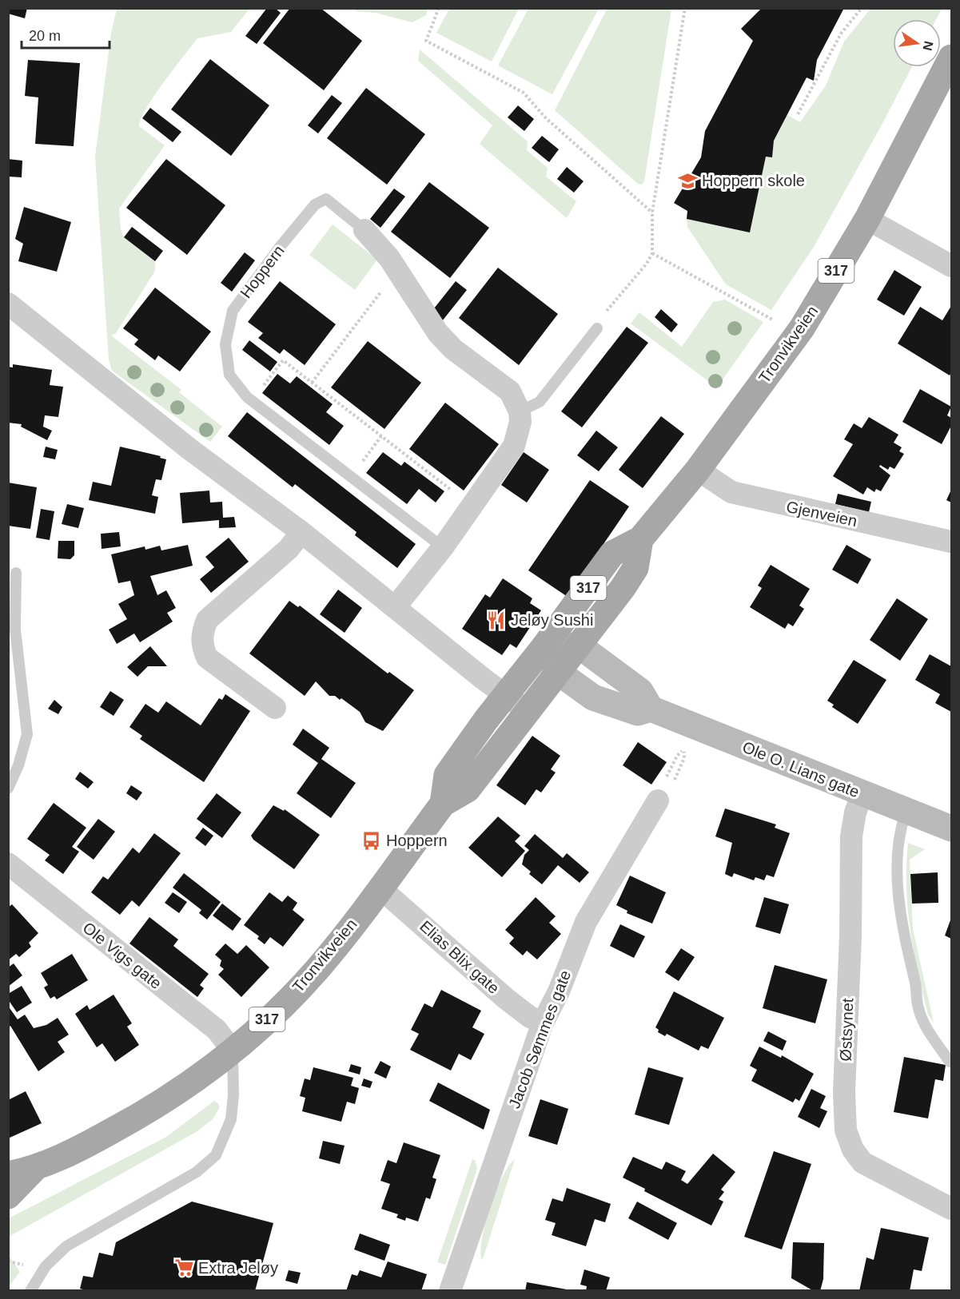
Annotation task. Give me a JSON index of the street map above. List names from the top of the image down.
{
  "streets": {
    "main road": ["317", "Tronvikveien"],
    "street": [
      "Hoppern",
      "Gjenveien",
      "Ole O. Lians gate",
      "Ole Vigs gate",
      "Elias Blix gate",
      "Østsynet",
      "Jacob Sømmes gate"
    ]
  },
  "crossings": [
    ["Tronvikveien", "Gjenveien"],
    ["Tronvikveien", "Ole O. Lians gate"],
    ["Tronvikveien", "Ole Vigs gate"],
    ["Tronvikveien", "Elias Blix gate"],
    ["Ole O. Lians gate", "Østsynet"],
    ["Elias Blix gate", "Jacob Sømmes gate"]
  ],
  "places": {
    "school or university": ["Hoppern skole"],
    "restaurant": ["Jeløy Sushi"],
    "bus stop": ["Hoppern"],
    "supermarket": ["Extra Jeløy"]
  },
  "scale_bar": "20 m",
  "north": "right"
}
